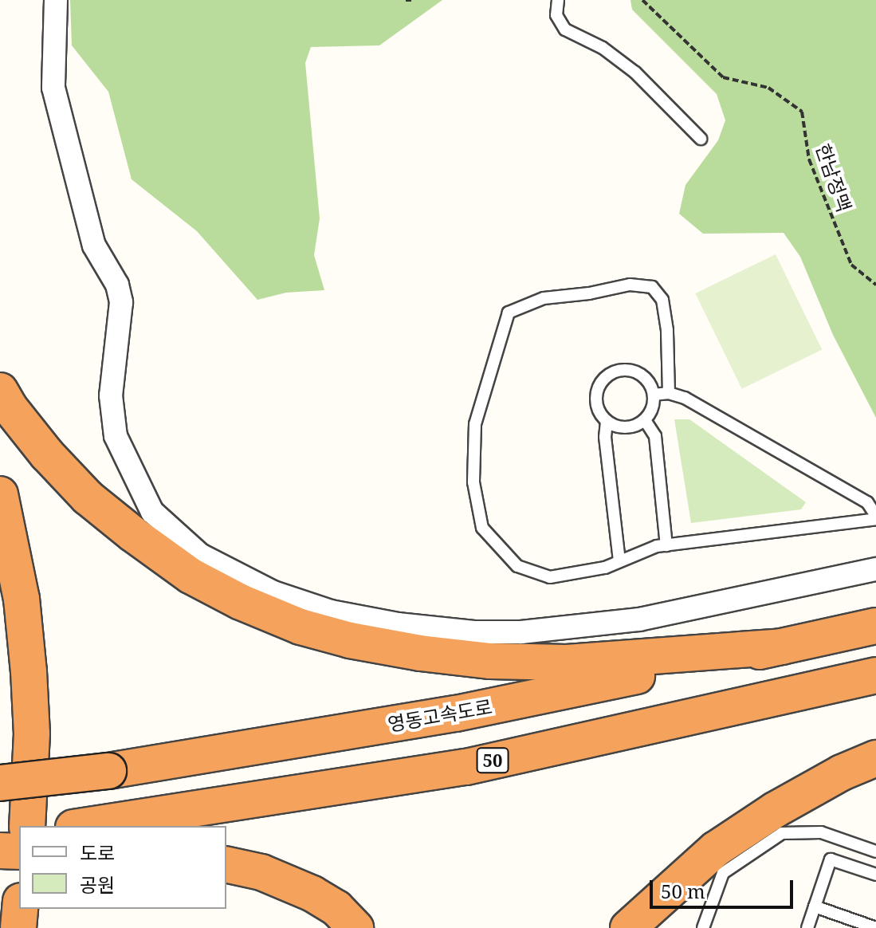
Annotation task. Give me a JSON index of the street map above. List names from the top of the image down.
{
  "streets": {
    "highway": ["영동고속도로", "50"],
    "path": ["한남정맥"]
  },
  "legend": ["도로", "공원"],
  "scale_bar": "50 m"
}
